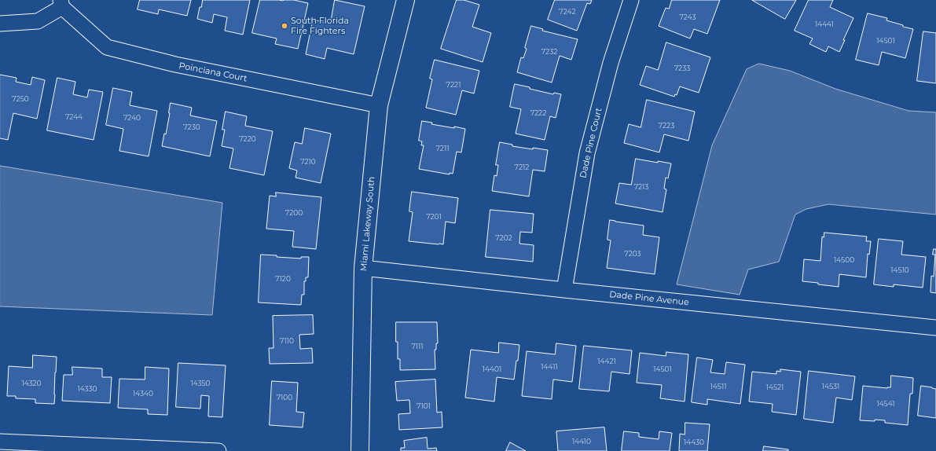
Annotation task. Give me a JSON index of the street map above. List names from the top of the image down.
{
  "streets": {
    "street": [
      "Poinciana Court",
      "Dade Pine Court",
      "Miami Lakeway South",
      "Dade Pine Avenue"
    ]
  },
  "crossings": [
    ["Poinciana Court", "Miami Lakeway South"],
    ["Dade Pine Court", "Dade Pine Avenue"],
    ["Miami Lakeway South", "Dade Pine Avenue"]
  ],
  "places": ["South Florida Fire Fighters"],
  "house_numbers": [
    "7242",
    "7243",
    "14441",
    "14501",
    "7232",
    "7233",
    "7221",
    "7250",
    "7222",
    "7244",
    "7240",
    "7223",
    "7230",
    "7220",
    "7211",
    "7210",
    "7212",
    "7213",
    "7200",
    "7201",
    "7202",
    "7203",
    "14500",
    "14510",
    "7120",
    "7110",
    "7111",
    "14421",
    "14411",
    "14401",
    "14501",
    "14320",
    "14350",
    "14511",
    "14531",
    "14521",
    "14330",
    "14340",
    "7100",
    "14541",
    "7101",
    "14410",
    "14430"
  ]
}
